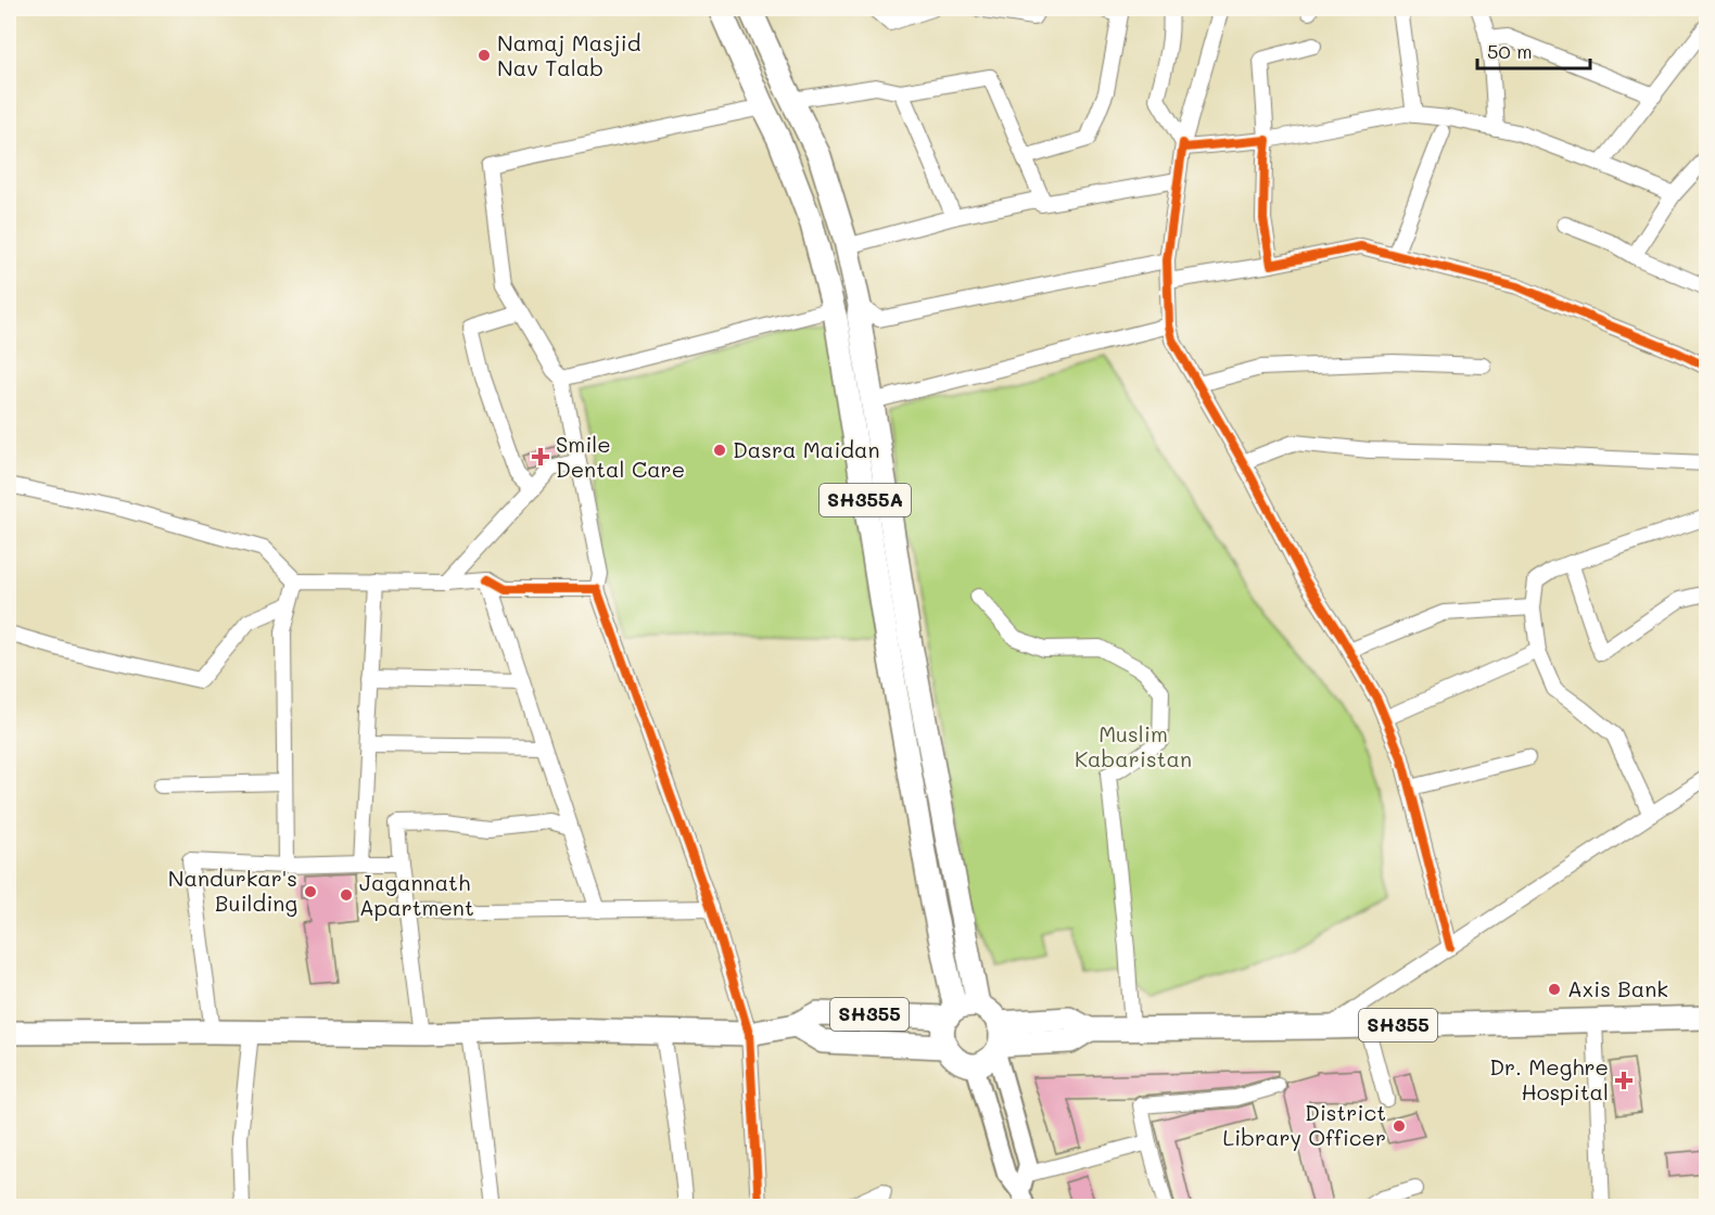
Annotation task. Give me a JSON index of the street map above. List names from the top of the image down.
{
  "streets": {
    "main road": ["SH355A", "SH355"]
  },
  "crossings": [
    ["SH355A", "SH355"]
  ],
  "parks": ["Muslim Kabaristan"],
  "places": {
    "other": [
      "Namaj Masjid Nav Talab",
      "Dasra Maidan",
      "Nandurkar's Building",
      "Jagannath Apartment",
      "Axis Bank",
      "District Library Officer"
    ],
    "health": ["Smile Dental Care", "Dr. Meghre Hospital"]
  },
  "scale_bar": "50 m"
}
